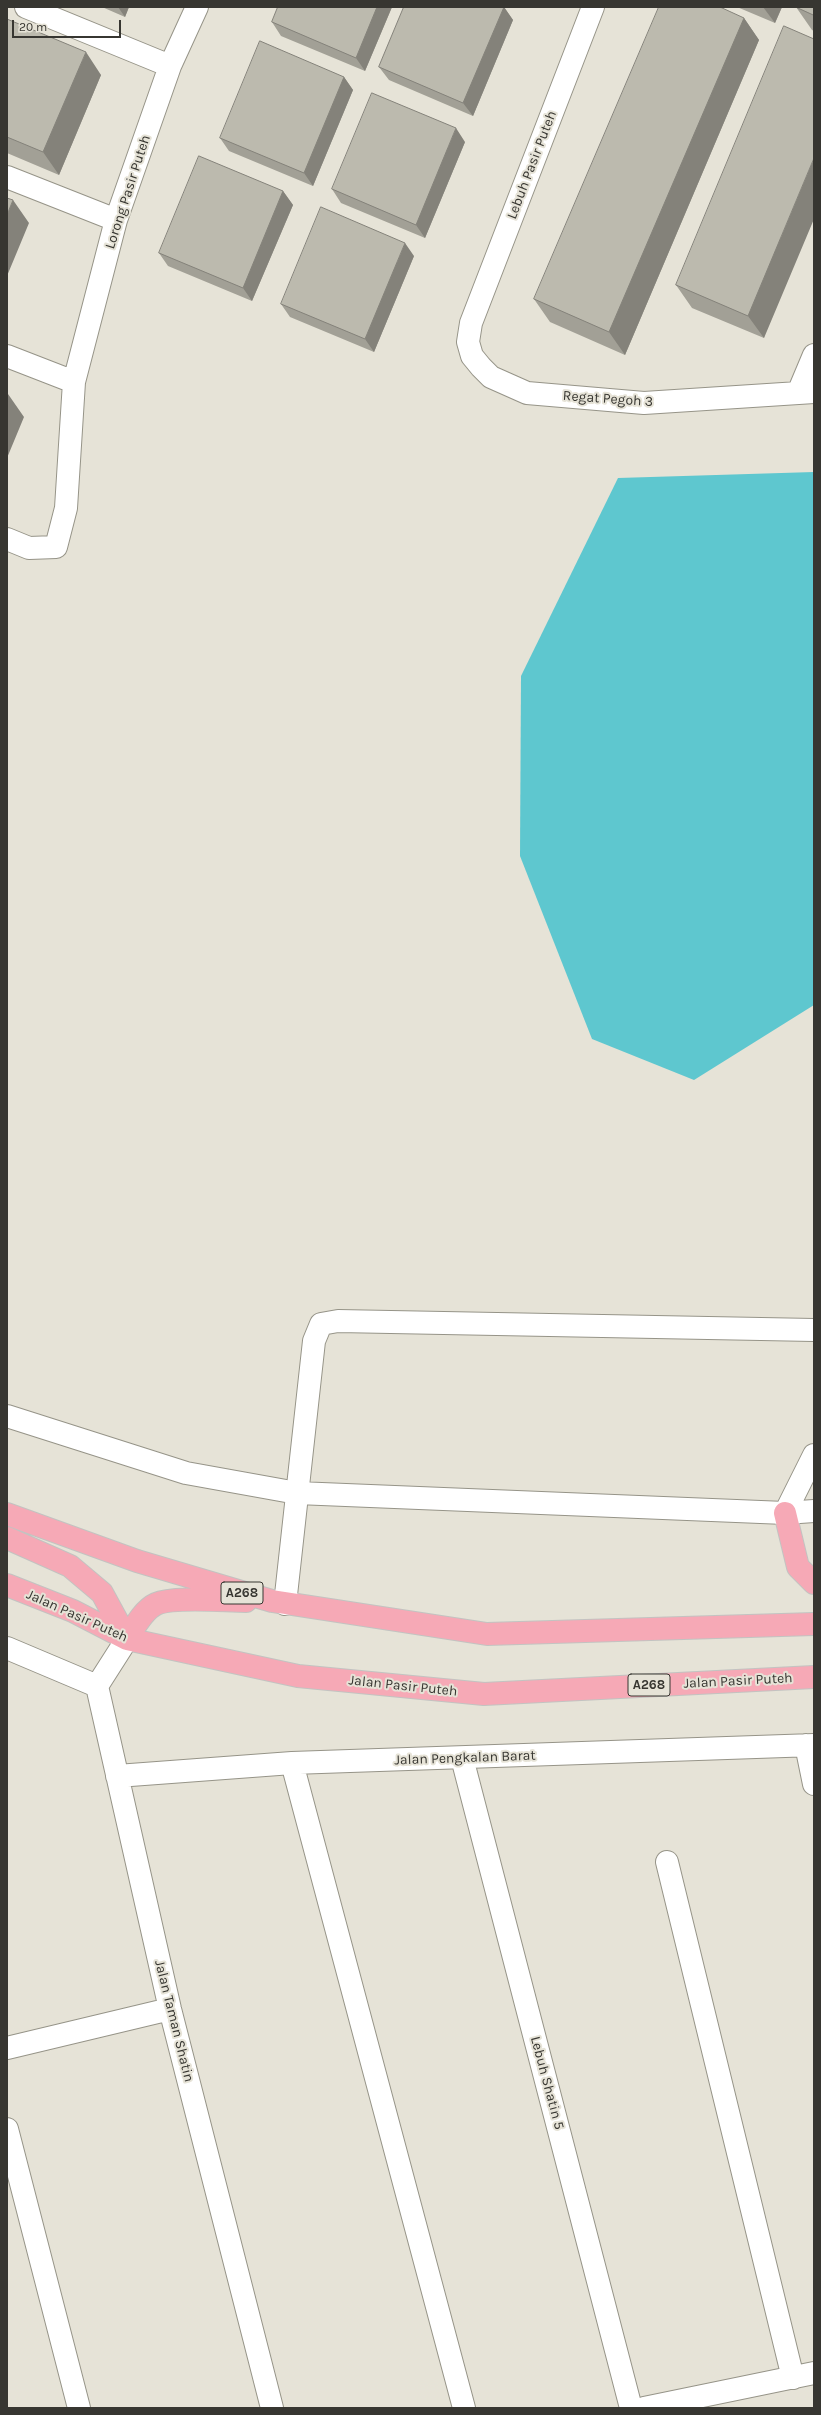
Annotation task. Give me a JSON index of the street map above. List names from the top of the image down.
{
  "streets": {
    "main road": ["A268", "Jalan Pasir Puteh"],
    "street": [
      "Lebuh Pasir Puteh",
      "Lorong Pasir Puteh",
      "Regat Pegoh 3",
      "Jalan Pengkalan Barat",
      "Jalan Taman Shatin",
      "Lebuh Shatin 5"
    ]
  },
  "crossings": [
    ["Lebuh Pasir Puteh", "Regat Pegoh 3"],
    ["Jalan Pengkalan Barat", "Jalan Taman Shatin"],
    ["Jalan Pengkalan Barat", "Lebuh Shatin 5"]
  ],
  "scale_bar": "20 m"
}
